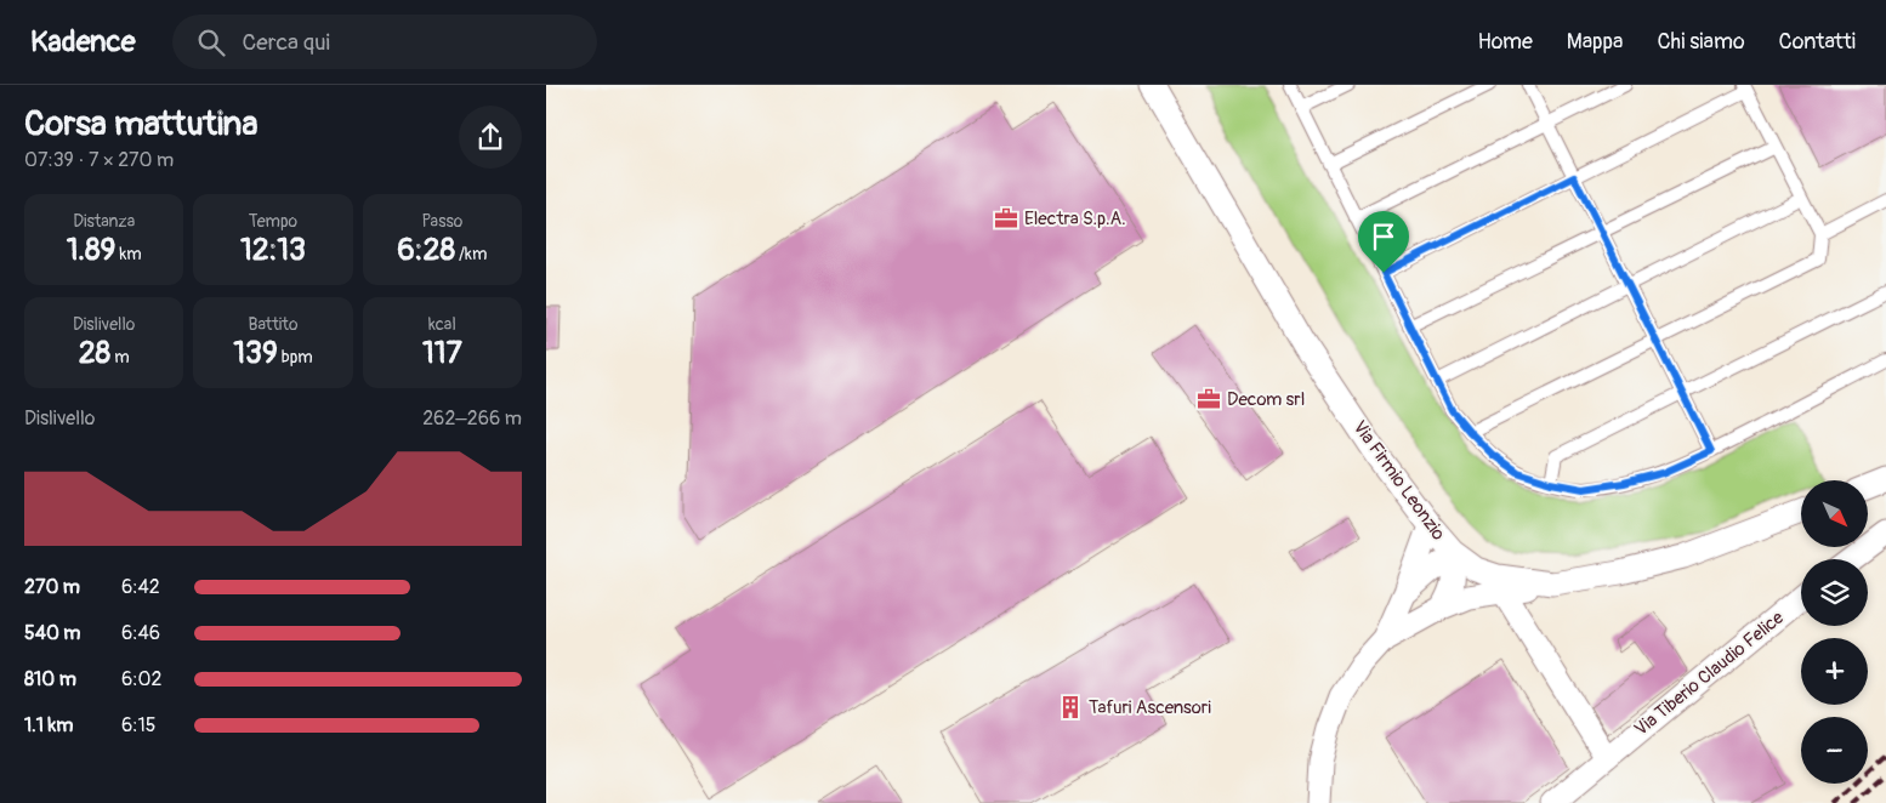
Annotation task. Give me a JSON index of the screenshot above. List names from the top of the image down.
{
  "streets": {
    "street": ["Via Firmio Leonzio", "Via Tiberio Claudio Felice"]
  },
  "places": {
    "office": ["Electra S.p.A.", "Decom srl"],
    "building": ["Tafuri Ascensori"]
  },
  "north": "bottom right",
  "page": {
    "header": "Kadence",
    "search": "Cerca qui",
    "nav": [
      "Home",
      "Mappa",
      "Chi siamo",
      "Contatti"
    ],
    "heading": ["Corsa mattutina", "07:39 · 7 × 270 m"],
    "stats": [
      ["Distanza", "1.89 km"],
      ["Tempo", "12:13"],
      ["Passo", "6:28 /km"],
      ["Dislivello", "28 m"],
      ["Battito", "139 bpm"],
      ["kcal", "117"]
    ],
    "chart": ["Dislivello", "262–266 m"],
    "map_buttons": ["+", "−"],
    "list": [
      {
        "name": "270 m",
        "note": "6:42"
      },
      {
        "name": "540 m",
        "note": "6:46"
      },
      {
        "name": "810 m",
        "note": "6:02"
      },
      {
        "name": "1.1 km",
        "note": "6:15"
      }
    ]
  }
}
